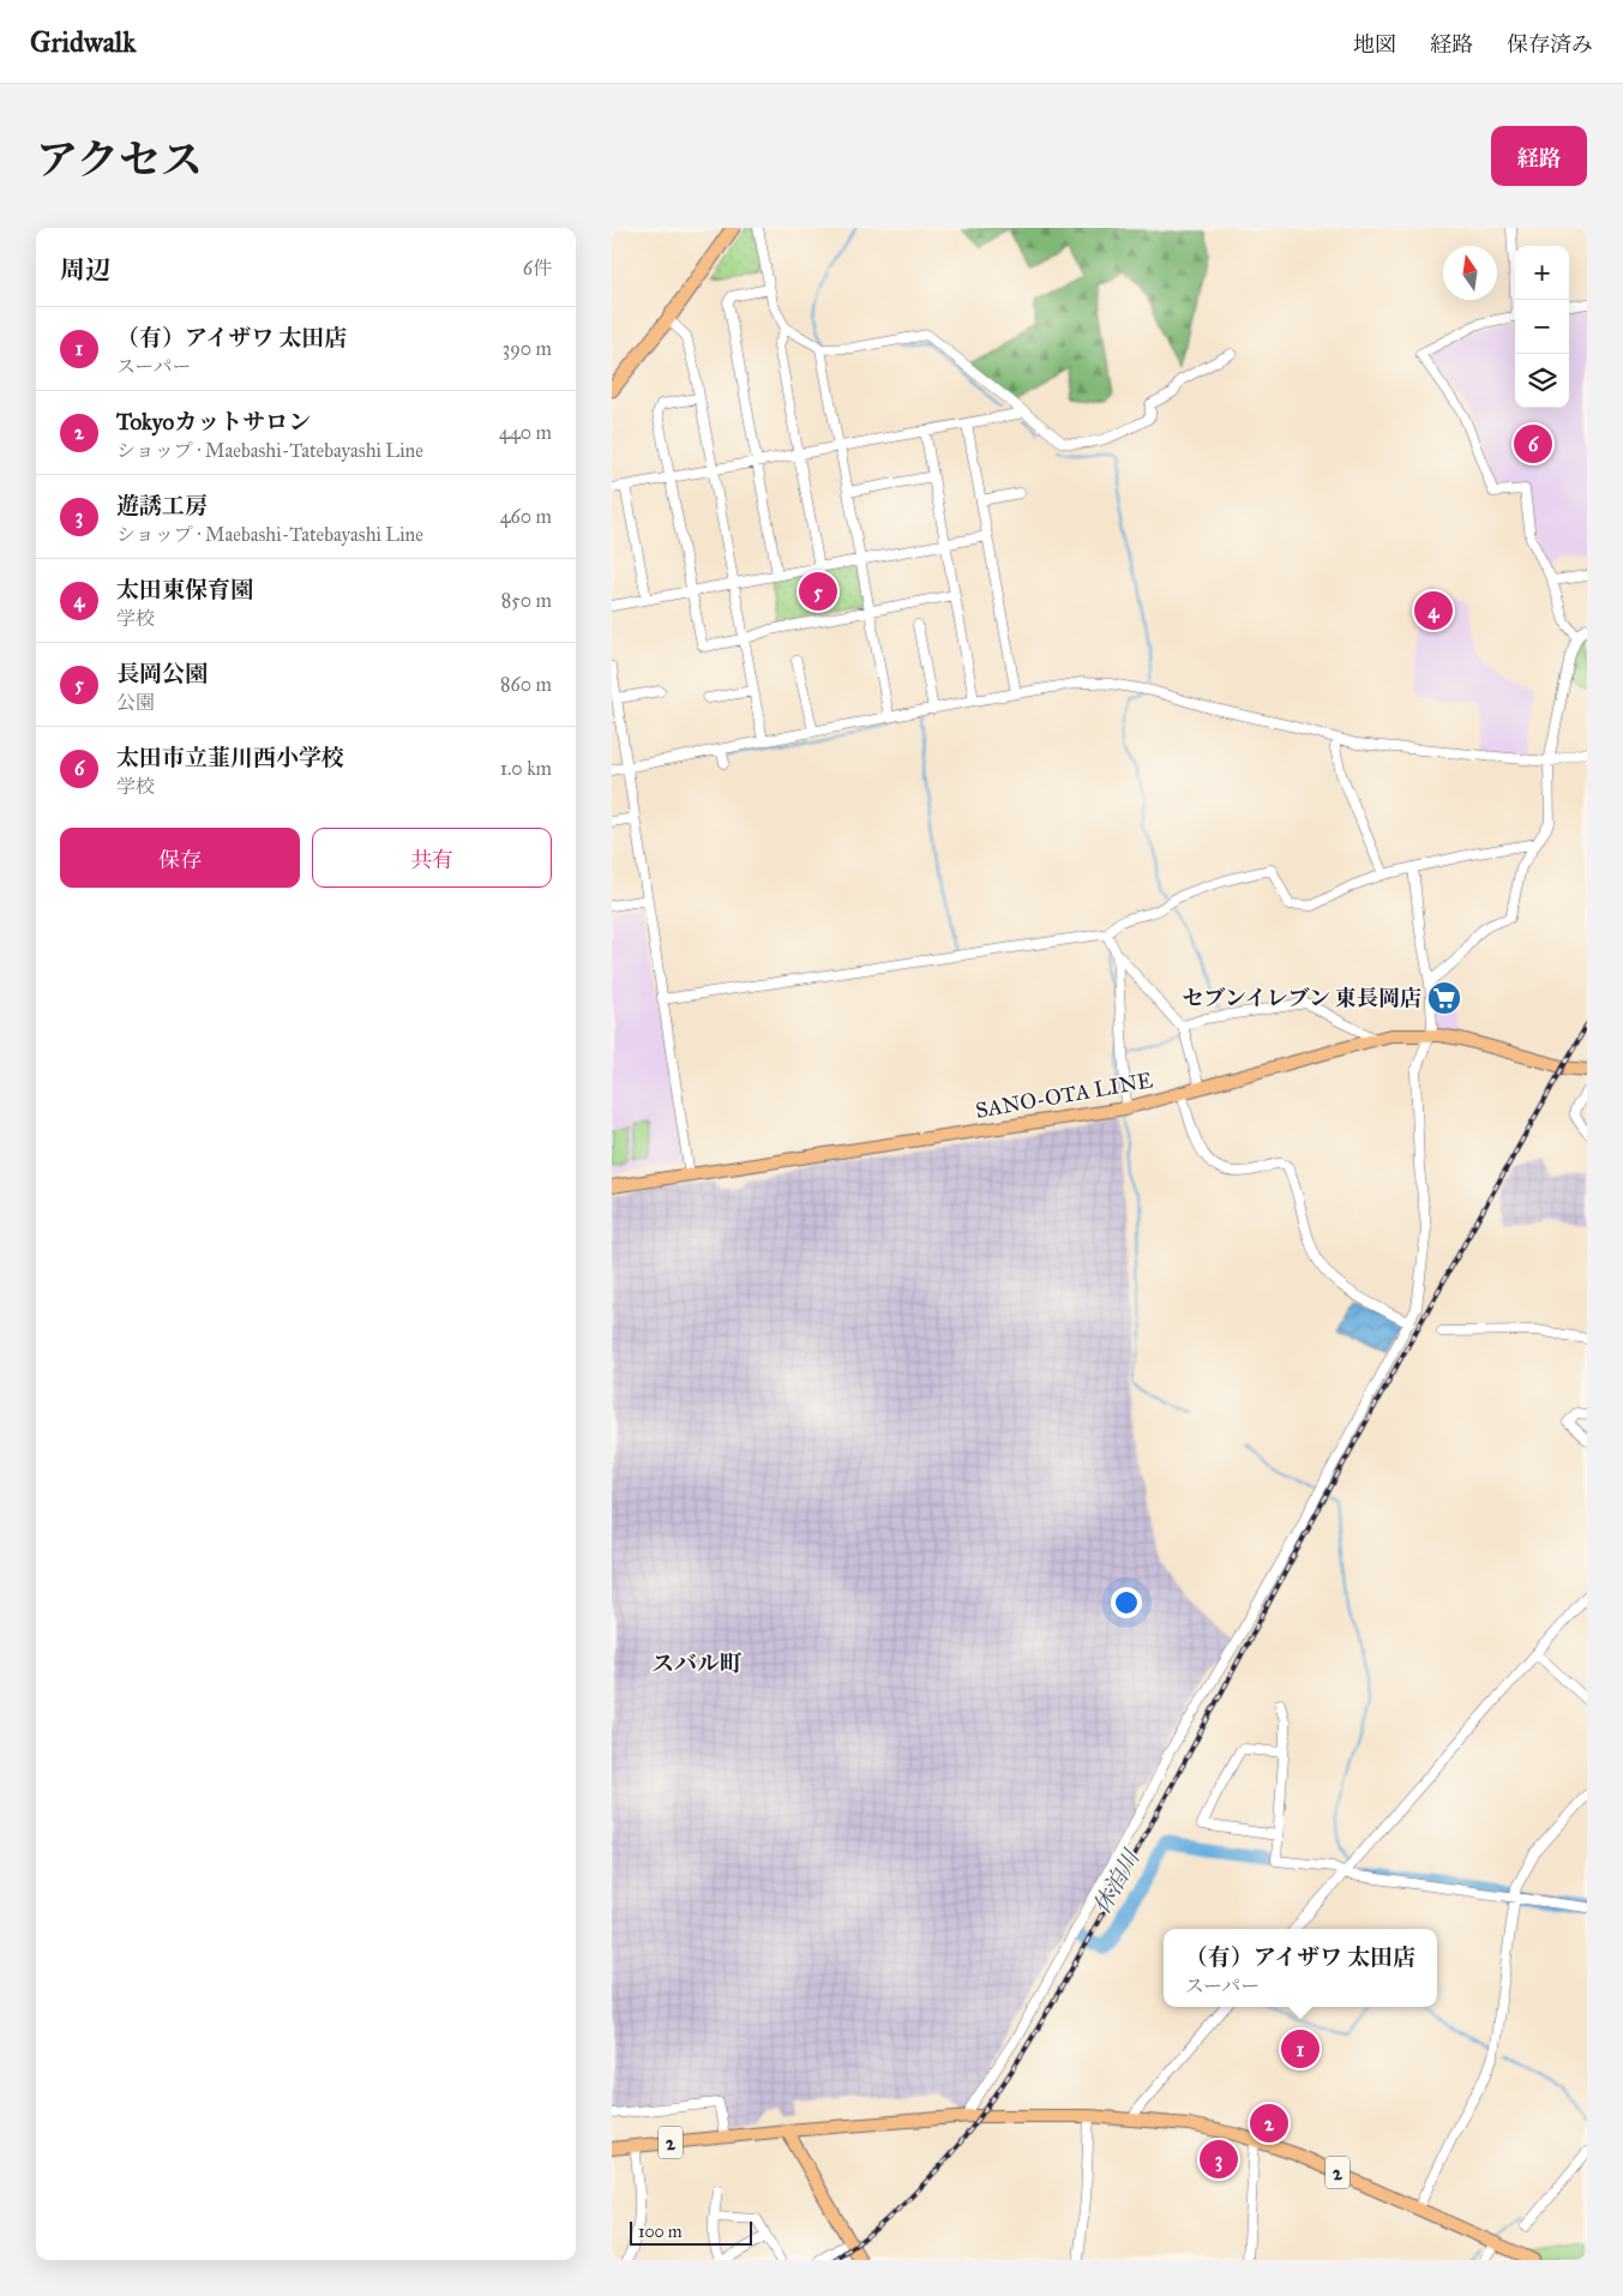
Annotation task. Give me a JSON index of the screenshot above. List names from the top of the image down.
{
  "streets": {
    "main road": ["SANO-OTA LINE", "2"]
  },
  "districts": ["スバル町"],
  "water": ["休泊川"],
  "places": {
    "supermarket": ["セブンイレブン 東長岡店"]
  },
  "scale_bar": "100 m",
  "north": "top",
  "page": {
    "header": "Gridwalk",
    "nav": ["地図", "経路", "保存済み"],
    "title": "アクセス",
    "buttons": [
      "経路",
      ["保存", "共有"]
    ],
    "heading": ["周辺", "6件"],
    "map_buttons": ["+", "−"],
    "list": [
      {
        "mark": "1",
        "name": "（有）アイザワ 太田店",
        "note": "スーパー",
        "value": "390 m"
      },
      {
        "mark": "2",
        "name": "Tokyoカットサロン",
        "note": "ショップ · Maebashi-Tatebayashi Line",
        "value": "440 m"
      },
      {
        "mark": "3",
        "name": "遊誘工房",
        "note": "ショップ · Maebashi-Tatebayashi Line",
        "value": "460 m"
      },
      {
        "mark": "4",
        "name": "太田東保育園",
        "note": "学校",
        "value": "850 m"
      },
      {
        "mark": "5",
        "name": "長岡公園",
        "note": "公園",
        "value": "860 m"
      },
      {
        "mark": "6",
        "name": "太田市立韮川西小学校",
        "note": "学校",
        "value": "1.0 km"
      }
    ],
    "pins": [
      "6",
      "5",
      "4",
      "1",
      "2",
      "3"
    ],
    "popup": ["（有）アイザワ 太田店", "スーパー"],
    "scale": "100 m"
  }
}
